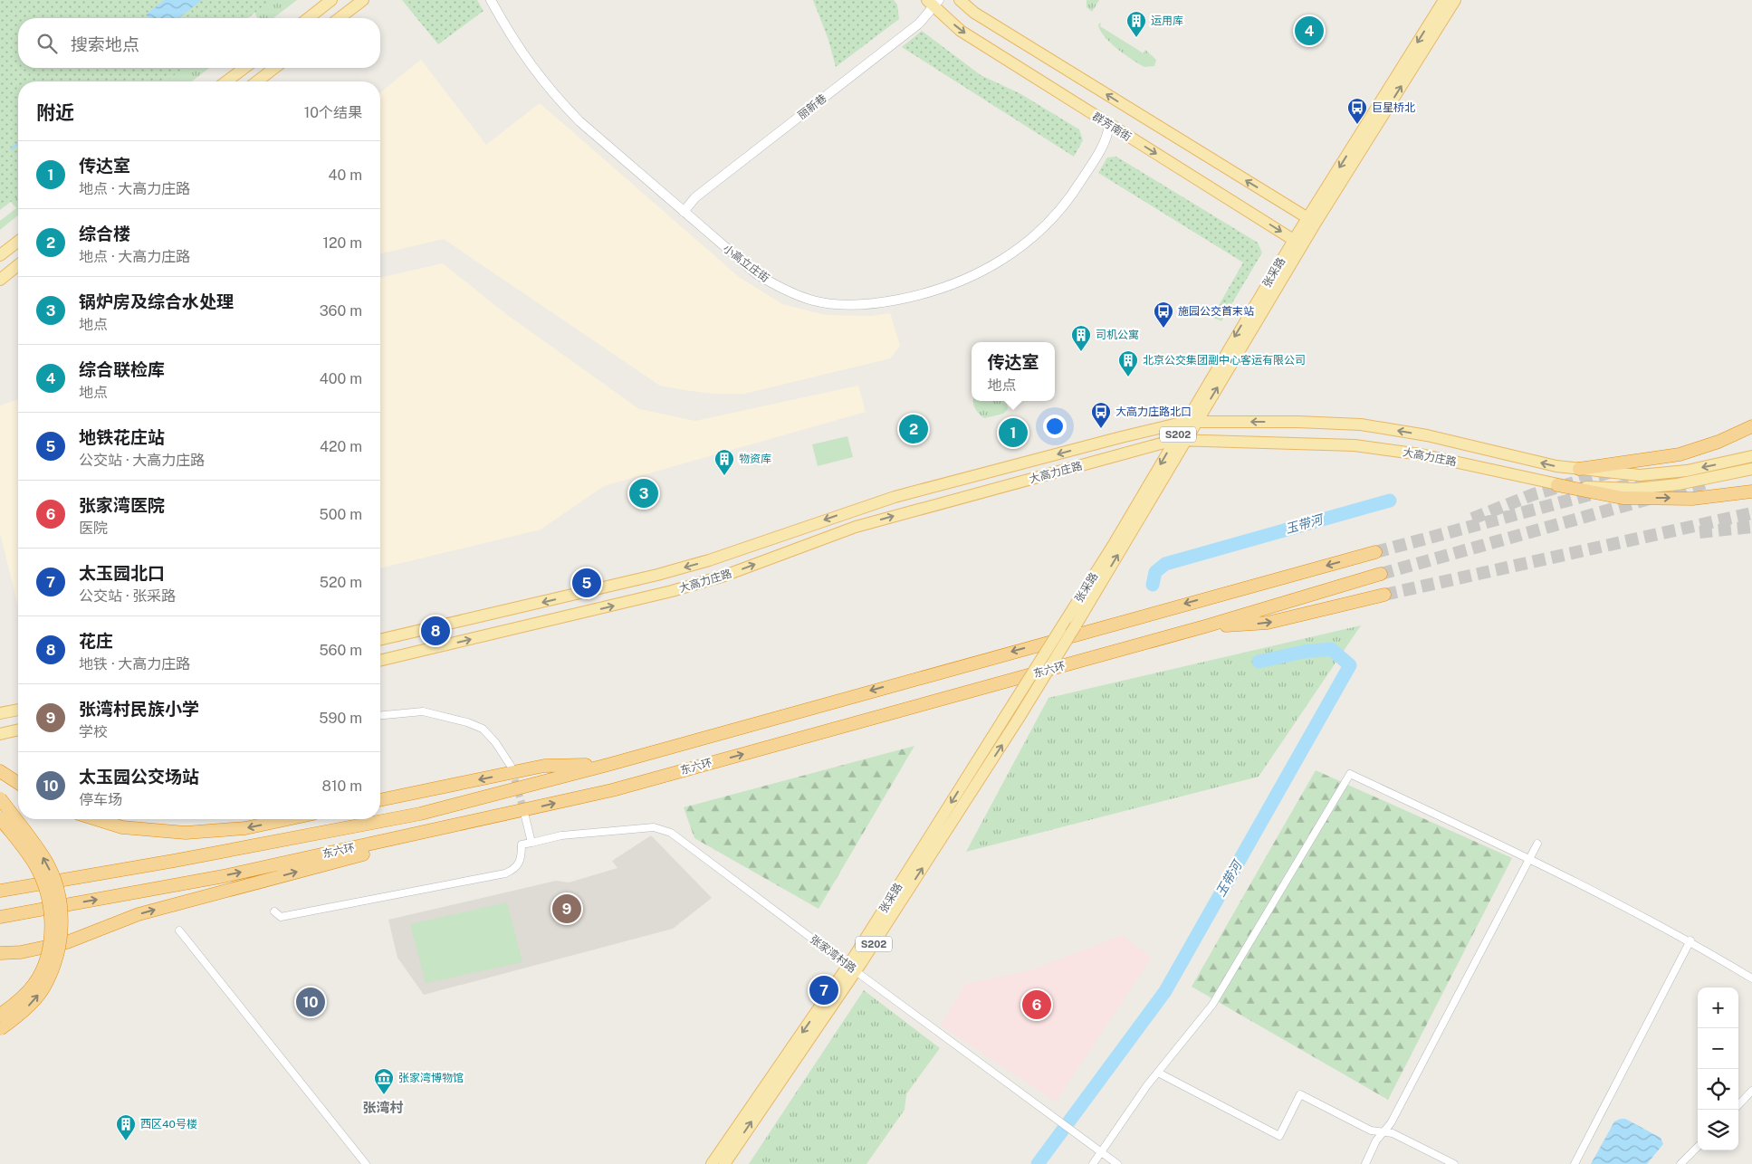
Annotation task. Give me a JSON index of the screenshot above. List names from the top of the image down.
{
  "streets": {
    "highway": ["东六环"],
    "main road": [
      "群芳南街",
      "张采路",
      "S202",
      "大高力庄路"
    ],
    "street": ["丽新巷", "小高立庄街", "张家湾村路"]
  },
  "crossings": [
    ["丽新巷", "群芳南街"],
    ["丽新巷", "小高立庄街"],
    ["群芳南街", "小高立庄街"],
    ["群芳南街", "张采路"],
    ["张采路", "大高力庄路"],
    ["张采路", "张家湾村路"]
  ],
  "districts": ["张湾村"],
  "water": ["玉带河"],
  "places": {
    "building": [
      "运用库",
      "司机公寓",
      "北京公交集团副中心客运有限公司",
      "物资库",
      "西区40号楼"
    ],
    "bus stop": ["巨星桥北", "施园公交首末站", "大高力庄路北口"],
    "museum": ["张家湾博物馆"]
  },
  "page": {
    "pins": [
      "4",
      "2",
      "1",
      "3",
      "5",
      "8",
      "9",
      "7",
      "10",
      "6"
    ],
    "search": "搜索地点",
    "heading": ["附近", "10个结果"],
    "list": [
      {
        "mark": "1",
        "name": "传达室",
        "note": "地点 · 大高力庄路",
        "value": "40 m"
      },
      {
        "mark": "2",
        "name": "综合楼",
        "note": "地点 · 大高力庄路",
        "value": "120 m"
      },
      {
        "mark": "3",
        "name": "锅炉房及综合水处理",
        "note": "地点",
        "value": "360 m"
      },
      {
        "mark": "4",
        "name": "综合联检库",
        "note": "地点",
        "value": "400 m"
      },
      {
        "mark": "5",
        "name": "地铁花庄站",
        "note": "公交站 · 大高力庄路",
        "value": "420 m"
      },
      {
        "mark": "6",
        "name": "张家湾医院",
        "note": "医院",
        "value": "500 m"
      },
      {
        "mark": "7",
        "name": "太玉园北口",
        "note": "公交站 · 张采路",
        "value": "520 m"
      },
      {
        "mark": "8",
        "name": "花庄",
        "note": "地铁 · 大高力庄路",
        "value": "560 m"
      },
      {
        "mark": "9",
        "name": "张湾村民族小学",
        "note": "学校",
        "value": "590 m"
      },
      {
        "mark": "10",
        "name": "太玉园公交场站",
        "note": "停车场",
        "value": "810 m"
      }
    ],
    "popup": ["传达室", "地点"],
    "map_buttons": ["+", "−"]
  }
}
